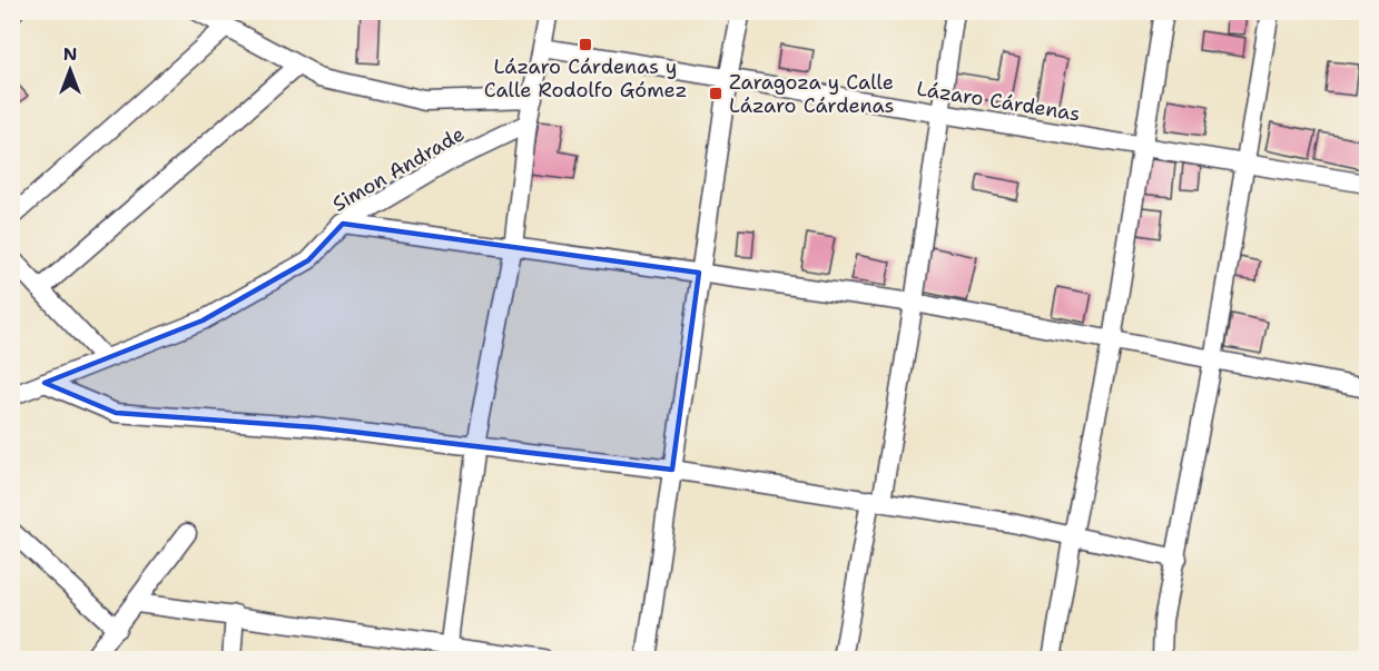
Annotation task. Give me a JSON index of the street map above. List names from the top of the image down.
{
  "streets": {
    "street": ["Lázaro Cárdenas", "Simon Andrade"]
  },
  "places": {
    "transit": ["Lázaro Cárdenas y Calle Rodolfo Gómez", "Zaragoza y Calle Lázaro Cárdenas"]
  },
  "north": "top"
}
